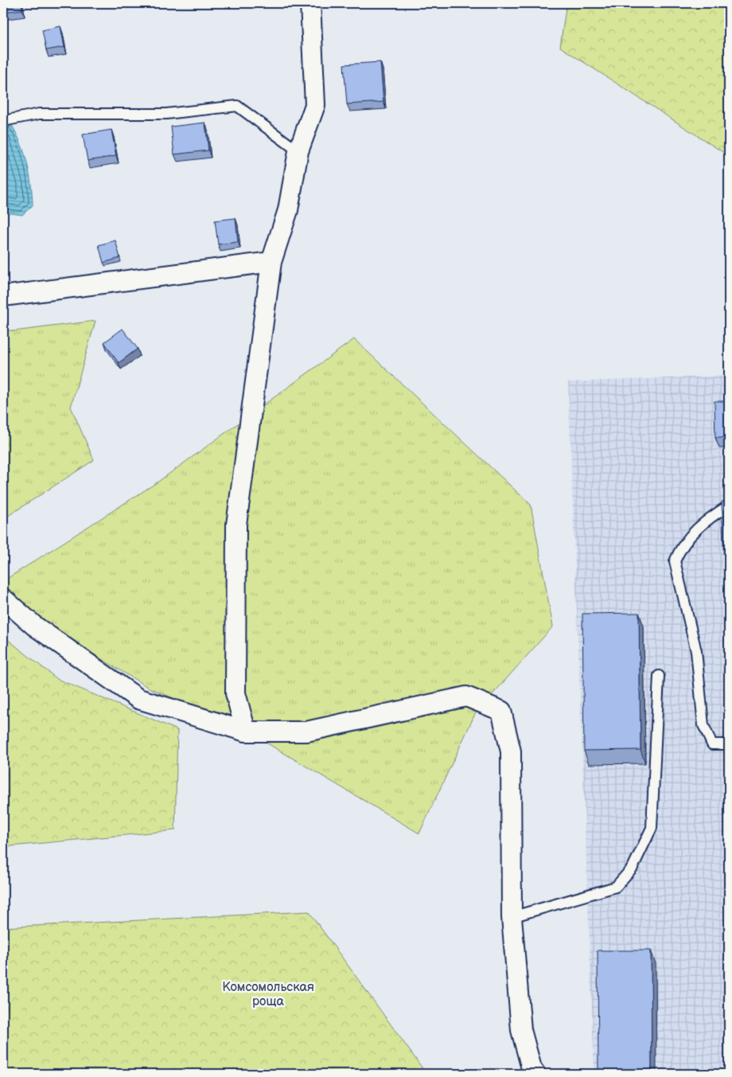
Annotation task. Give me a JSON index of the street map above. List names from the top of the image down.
{
  "parks": ["Комсомольская роща"]
}
